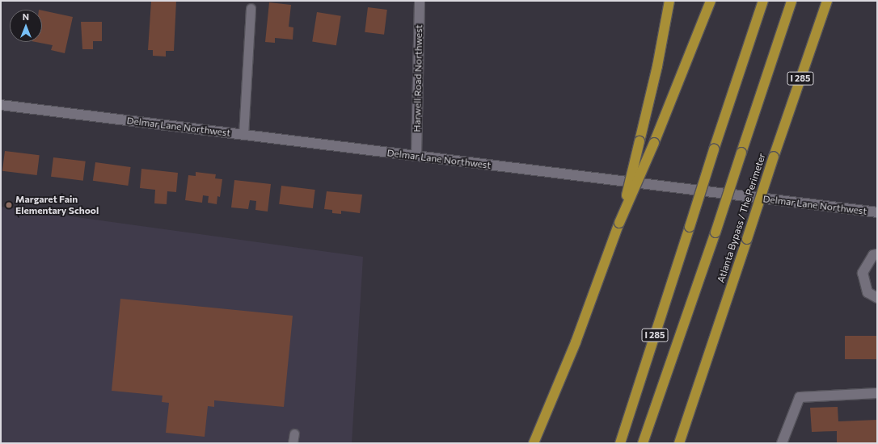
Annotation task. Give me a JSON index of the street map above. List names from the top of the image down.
{
  "streets": {
    "highway": ["I 285", "Atlanta Bypass / The Perimeter"],
    "street": ["Harwell Road Northwest", "Delmar Lane Northwest"]
  },
  "crossings": [
    ["Harwell Road Northwest", "Delmar Lane Northwest"]
  ],
  "places": ["Margaret Fain Elementary School"],
  "north": "top"
}
